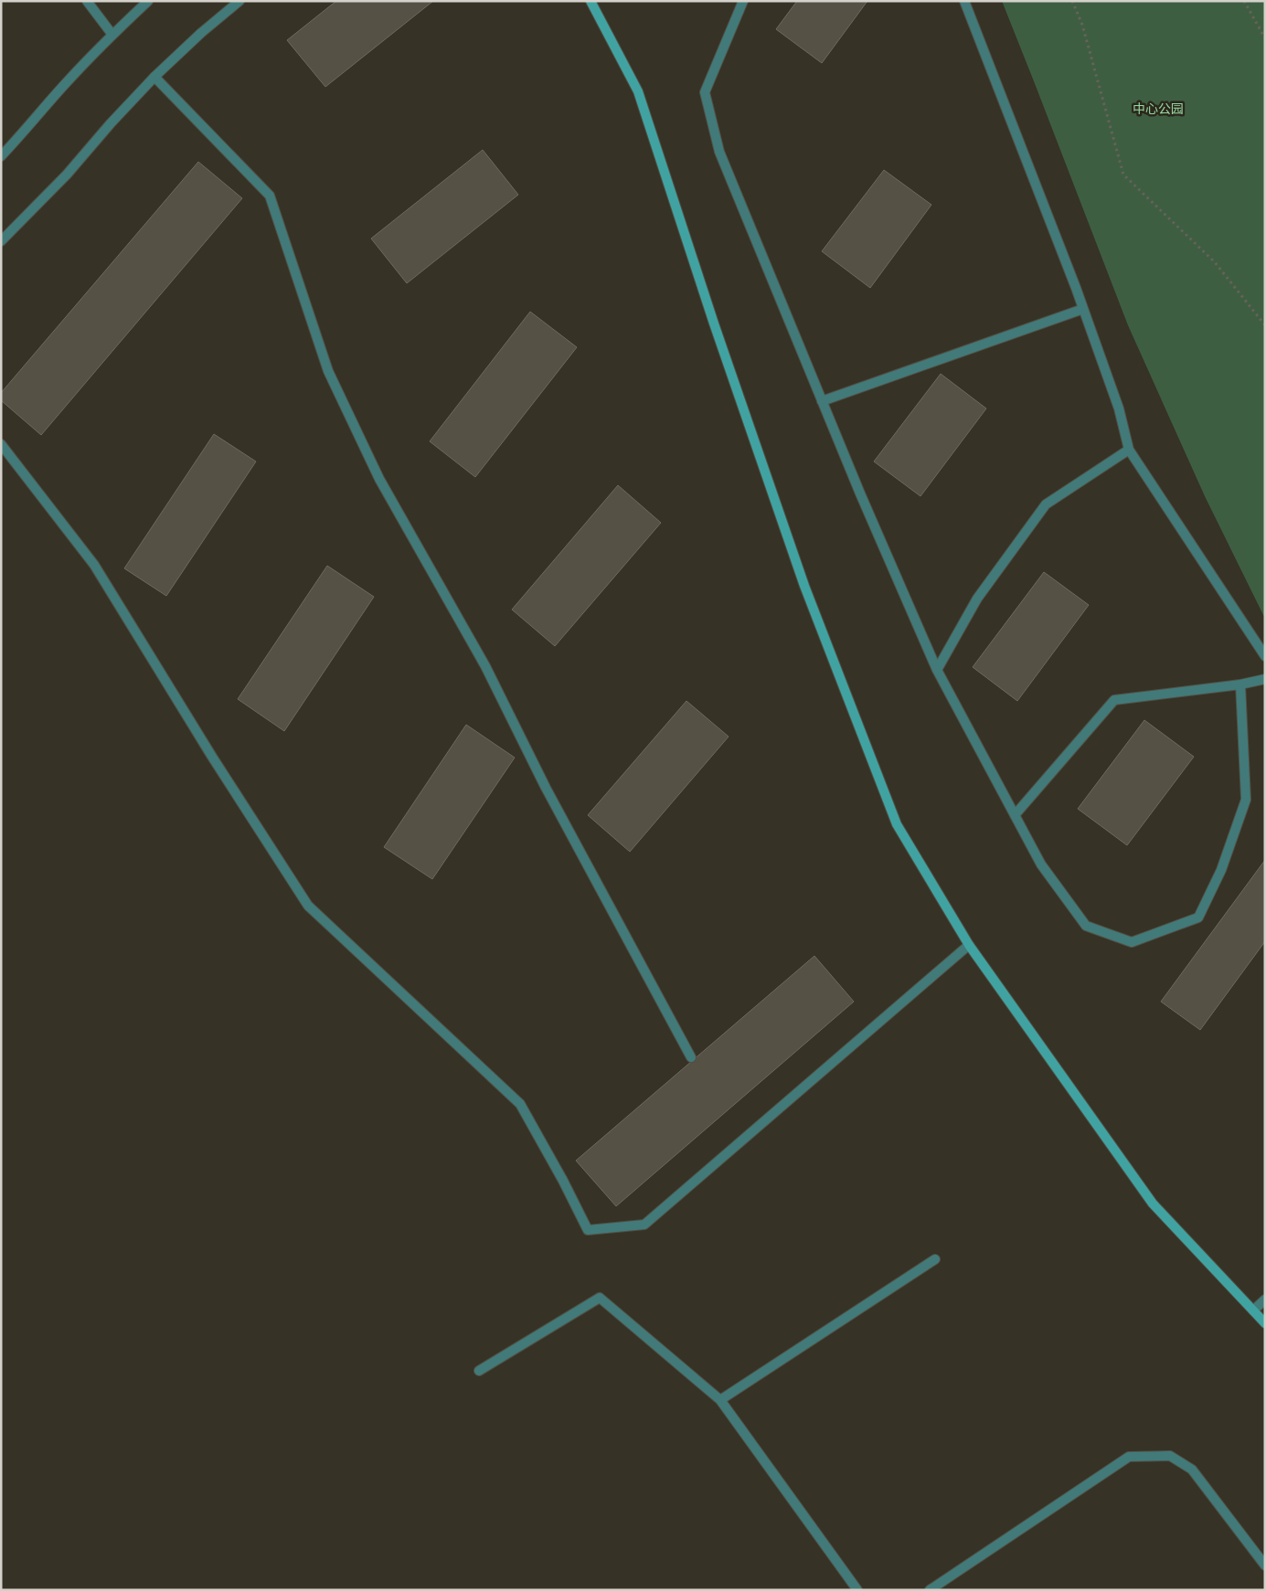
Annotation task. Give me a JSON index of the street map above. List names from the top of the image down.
{
  "parks": ["中心公园"]
}
